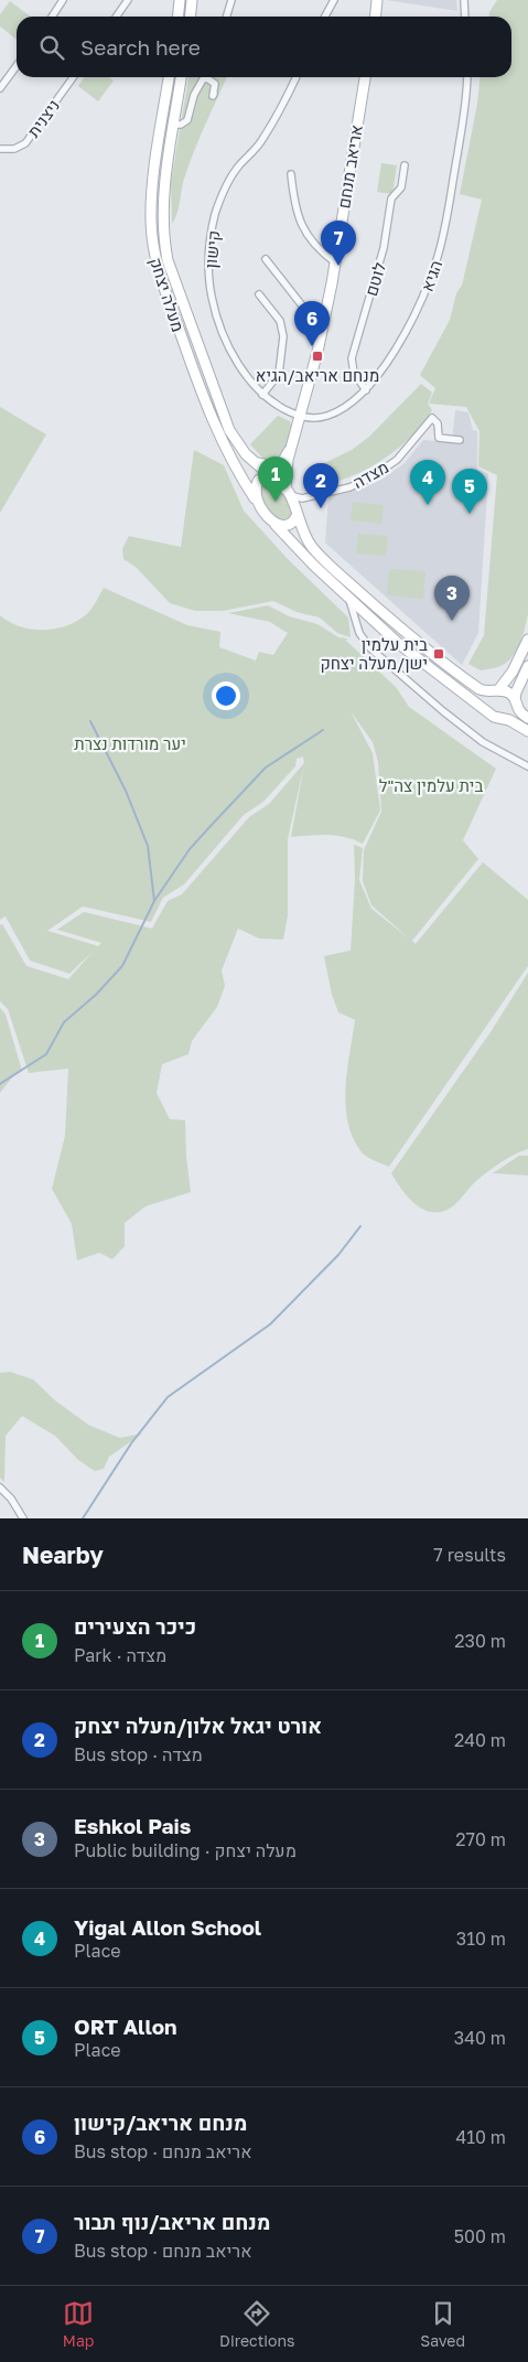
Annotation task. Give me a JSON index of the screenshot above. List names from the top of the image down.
{
  "streets": {
    "main road": ["אריאב מנחם", "מעלה יצחק"],
    "street": [
      "ניצנית",
      "קישון",
      "הגיא",
      "לוטם",
      "מצדה"
    ]
  },
  "crossings": [
    ["אריאב מנחם", "קישון"],
    ["אריאב מנחם", "הגיא"],
    ["קישון", "הגיא"],
    ["הגיא", "לוטם"],
    ["מעלה יצחק", "מצדה"]
  ],
  "parks": ["יער מורדות נצרת", "בית עלמין צה\"ל"],
  "places": {
    "transit": ["מנחם אריאב/הגיא", "בית עלמין ישן/מעלה יצחק"]
  },
  "page": {
    "search": "Search here",
    "pins": [
      "7",
      "6",
      "1",
      "4",
      "2",
      "5",
      "3"
    ],
    "heading": ["Nearby", "7 results"],
    "list": [
      {
        "mark": "1",
        "name": "כיכר הצעירים",
        "note": "Park · מצדה",
        "value": "230 m"
      },
      {
        "mark": "2",
        "name": "אורט יגאל אלון/מעלה יצחק",
        "note": "Bus stop · מצדה",
        "value": "240 m"
      },
      {
        "mark": "3",
        "name": "Eshkol Pais",
        "note": "Public building · מעלה יצחק",
        "value": "270 m"
      },
      {
        "mark": "4",
        "name": "Yigal Allon School",
        "note": "Place",
        "value": "310 m"
      },
      {
        "mark": "5",
        "name": "ORT Allon",
        "note": "Place",
        "value": "340 m"
      },
      {
        "mark": "6",
        "name": "מנחם אריאב/קישון",
        "note": "Bus stop · אריאב מנחם",
        "value": "410 m"
      },
      {
        "mark": "7",
        "name": "מנחם אריאב/נוף תבור",
        "note": "Bus stop · אריאב מנחם",
        "value": "500 m"
      }
    ],
    "nav": ["Map", "Directions", "Saved"]
  }
}
